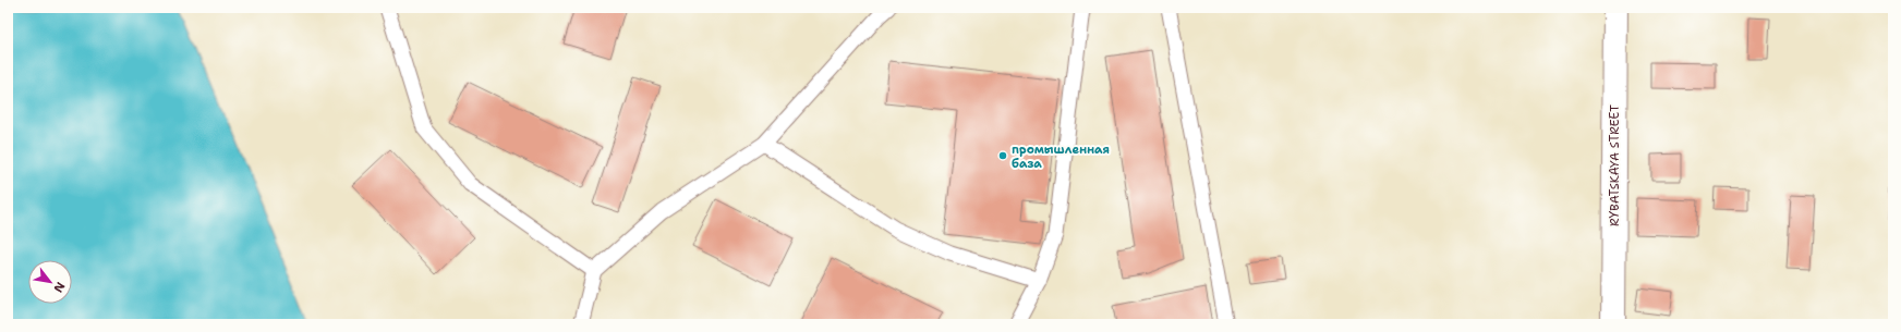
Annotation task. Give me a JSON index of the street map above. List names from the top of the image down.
{
  "streets": {
    "street": ["RYBATSKAYA STREET"]
  },
  "places": ["промышленная база"],
  "north": "bottom right"
}
